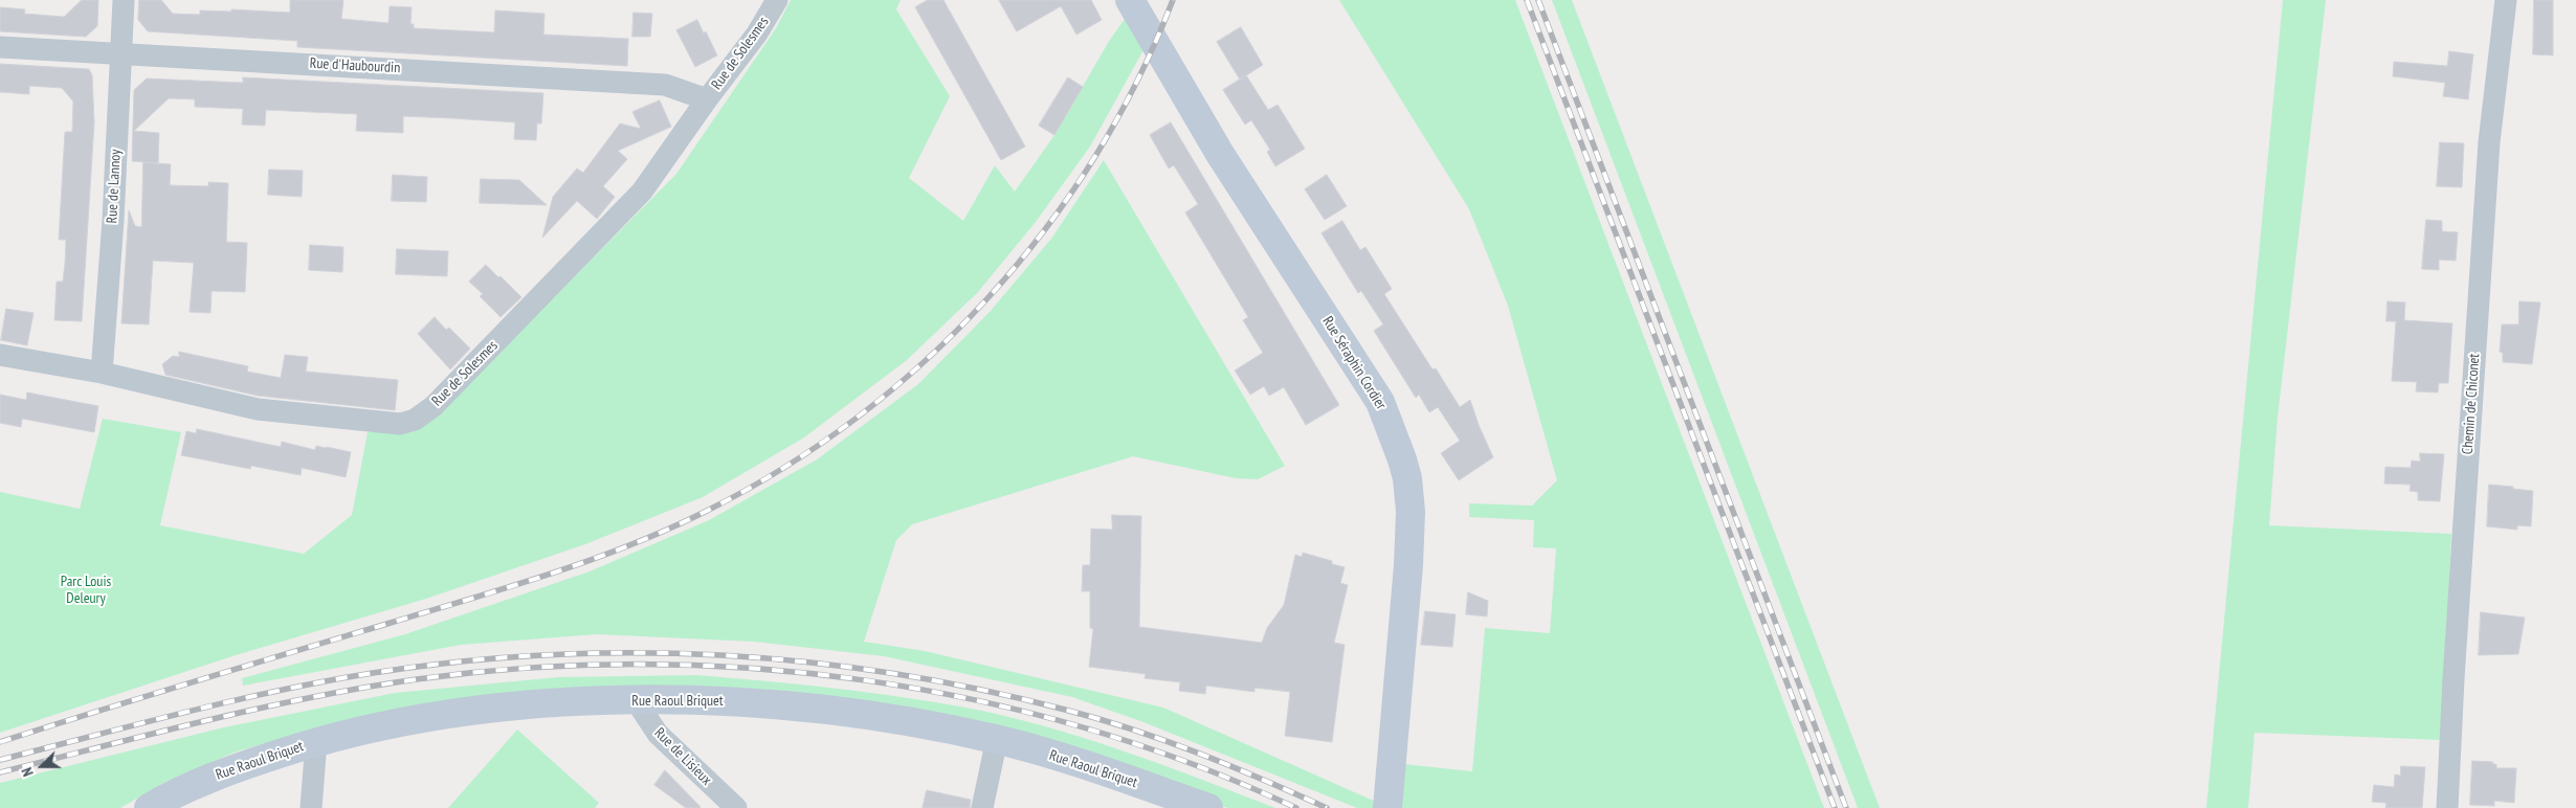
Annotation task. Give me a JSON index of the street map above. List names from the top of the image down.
{
  "streets": {
    "street": [
      "Rue de Solesmes",
      "Rue d'Haubourdin",
      "Rue de Lannoy",
      "Rue Séraphin Cordier",
      "Chemin de Chiconet",
      "Rue Raoul Briquet",
      "Rue de Lisieux"
    ]
  },
  "crossings": [
    ["Rue de Solesmes", "Rue d'Haubourdin"],
    ["Rue de Solesmes", "Rue de Lannoy"],
    ["Rue d'Haubourdin", "Rue de Lannoy"],
    ["Rue Raoul Briquet", "Rue de Lisieux"]
  ],
  "parks": ["Parc Louis Deleury"],
  "north": "left"
}
